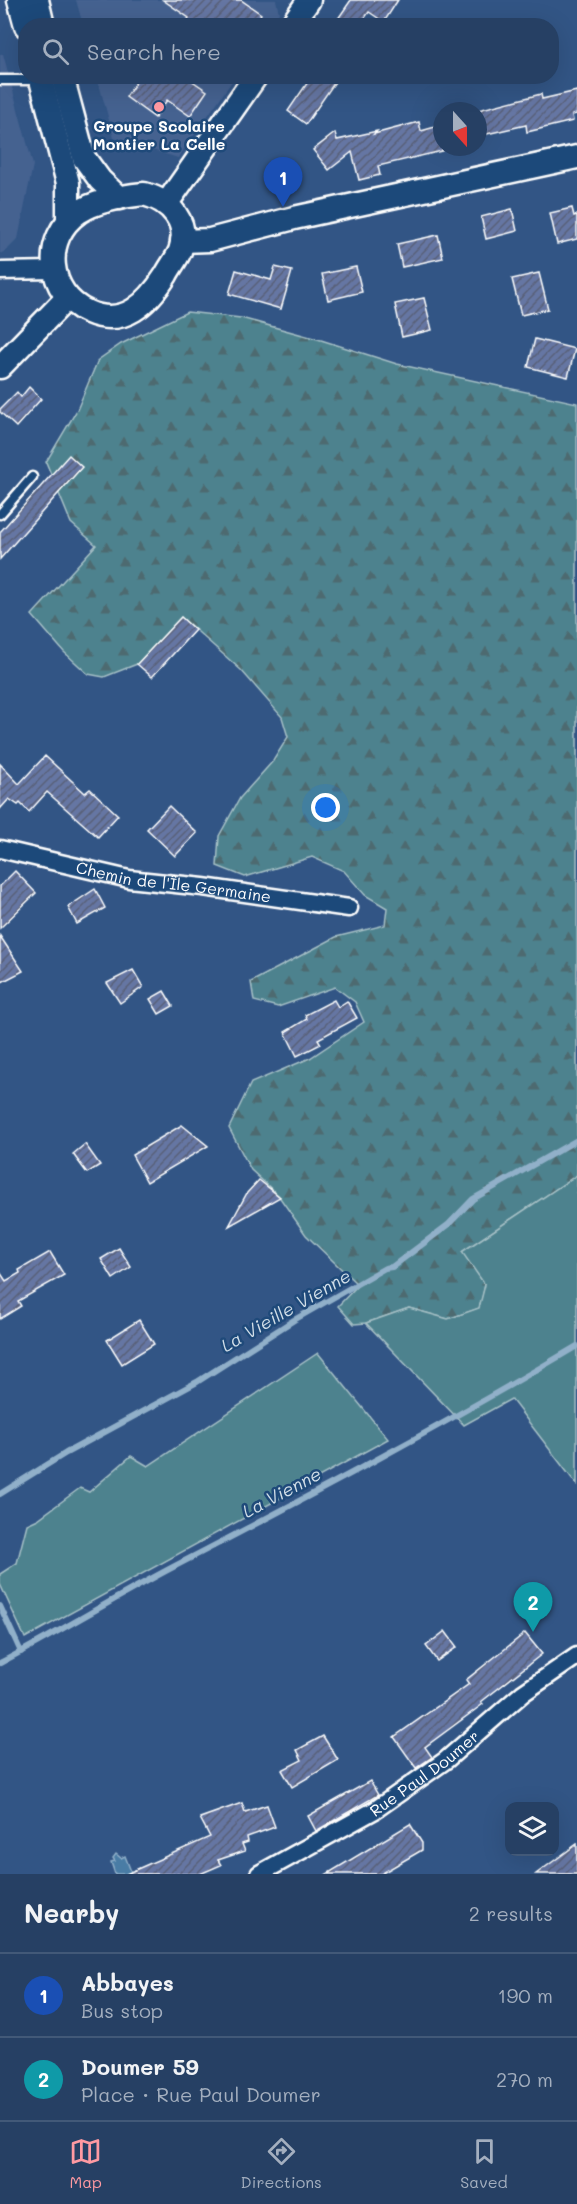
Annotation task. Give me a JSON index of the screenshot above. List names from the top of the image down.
{
  "streets": {
    "street": ["Chemin de l'Île Germaine", "Rue Paul Doumer"]
  },
  "water": ["La Vieille Vienne", "La Vienne"],
  "places": ["Groupe Scolaire Montier La Celle"],
  "north": "bottom",
  "page": {
    "search": "Search here",
    "pins": ["1", "2"],
    "heading": ["Nearby", "2 results"],
    "list": [
      {
        "mark": "1",
        "name": "Abbayes",
        "note": "Bus stop",
        "value": "190 m"
      },
      {
        "mark": "2",
        "name": "Doumer 59",
        "note": "Place · Rue Paul Doumer",
        "value": "270 m"
      }
    ],
    "nav": ["Map", "Directions", "Saved"]
  }
}
